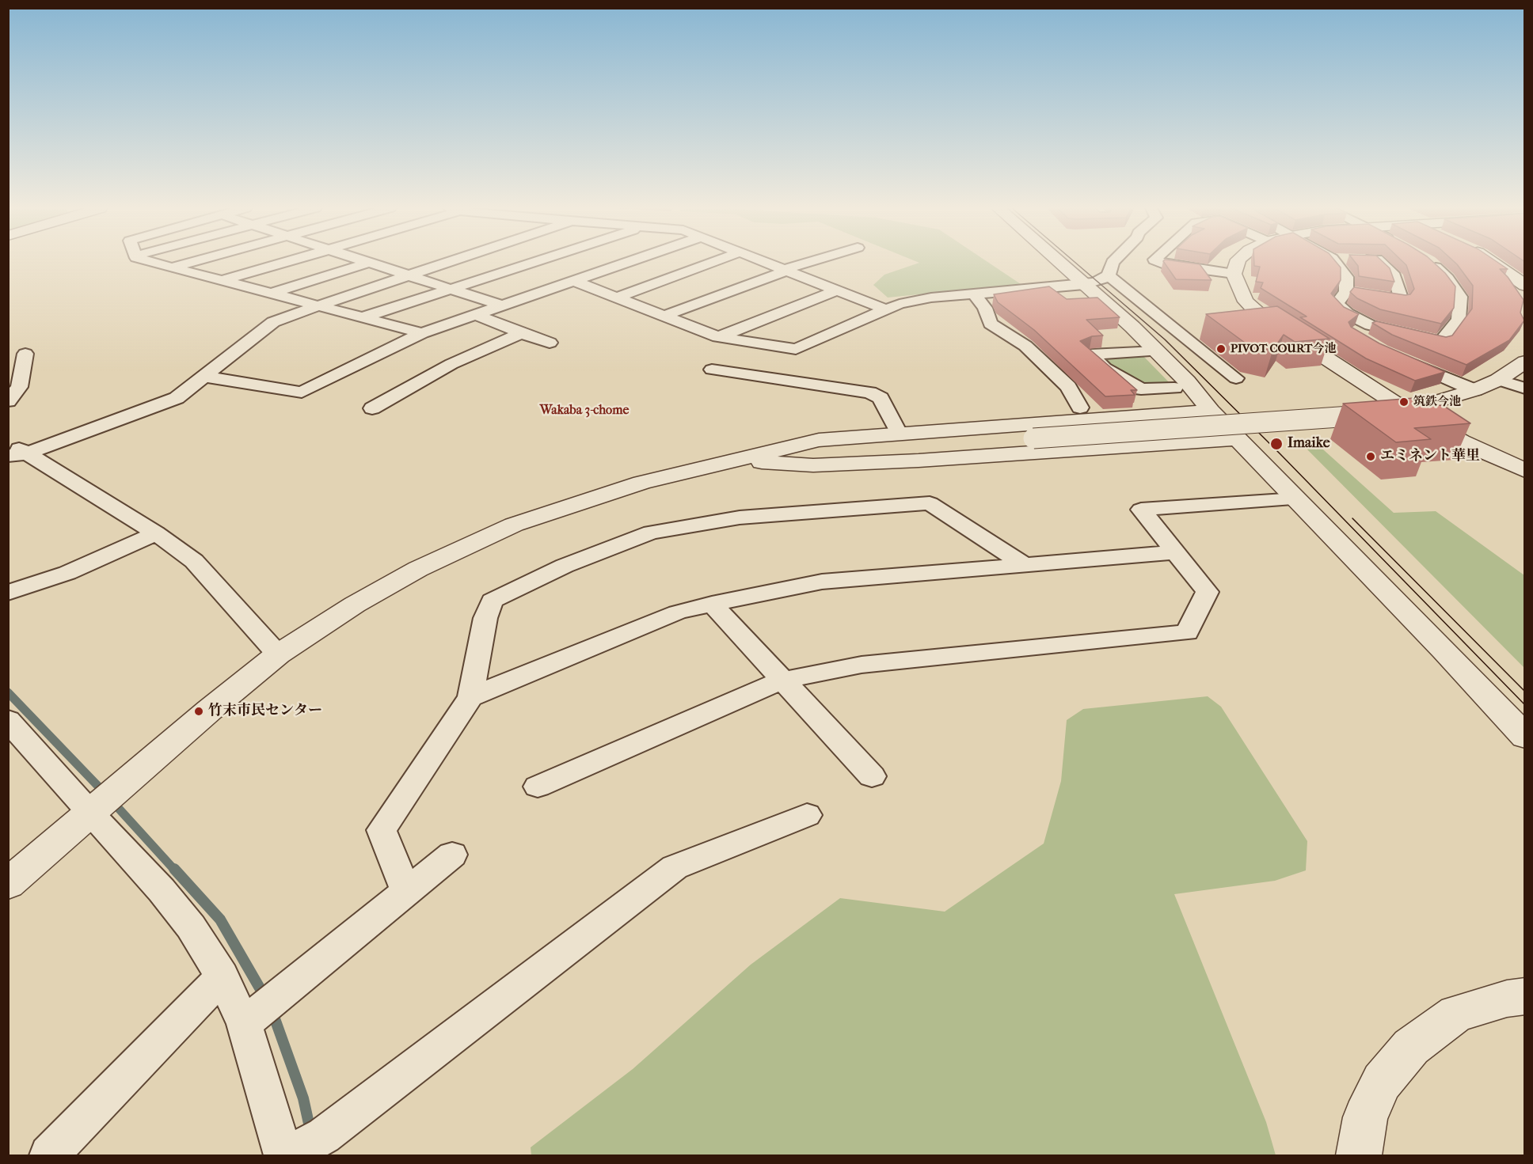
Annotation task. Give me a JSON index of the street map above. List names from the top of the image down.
{
  "districts": ["Wakaba 3-chome"],
  "places": [
    "PIVOT COURT今池",
    "筑鉄今池",
    "Imaike",
    "エミネント華里",
    "竹末市民センター"
  ]
}
